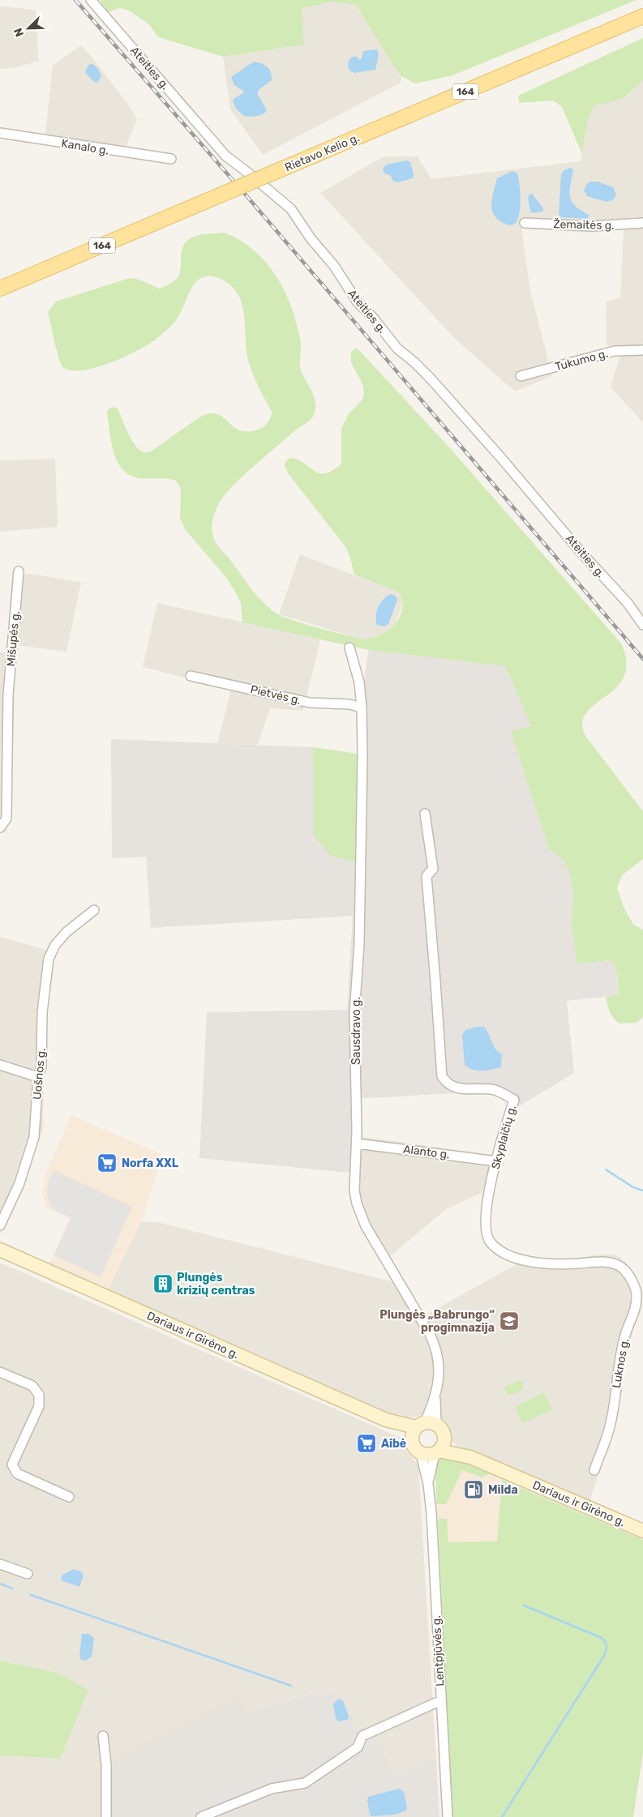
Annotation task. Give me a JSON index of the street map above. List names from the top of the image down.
{
  "streets": {
    "main road": ["164", "Rietavo Kelio g.", "Dariaus ir Girėno g."],
    "street": [
      "Ateities g.",
      "Kanalo g.",
      "Žemaitės g.",
      "Tukumo g.",
      "Mišupės g.",
      "Pietvės g.",
      "Sausdravo g.",
      "Uošnos g.",
      "Skyplaičių g.",
      "Alanto g.",
      "Luknos g.",
      "Lentpjūvės g."
    ]
  },
  "crossings": [
    ["Pietvės g.", "Sausdravo g."],
    ["Sausdravo g.", "Alanto g."],
    ["Sausdravo g.", "Dariaus ir Girėno g."],
    ["Sausdravo g.", "Lentpjūvės g."],
    ["Skyplaičių g.", "Alanto g."],
    ["Skyplaičių g.", "Luknos g."],
    ["Dariaus ir Girėno g.", "Lentpjūvės g."]
  ],
  "places": {
    "supermarket": ["Norfa XXL", "Aibė"],
    "building": ["Plungės krizių centras"],
    "school or university": ["Plungės „Babrungo“ progimnazija"],
    "fuel station": ["Milda"]
  },
  "north": "bottom left"
}
